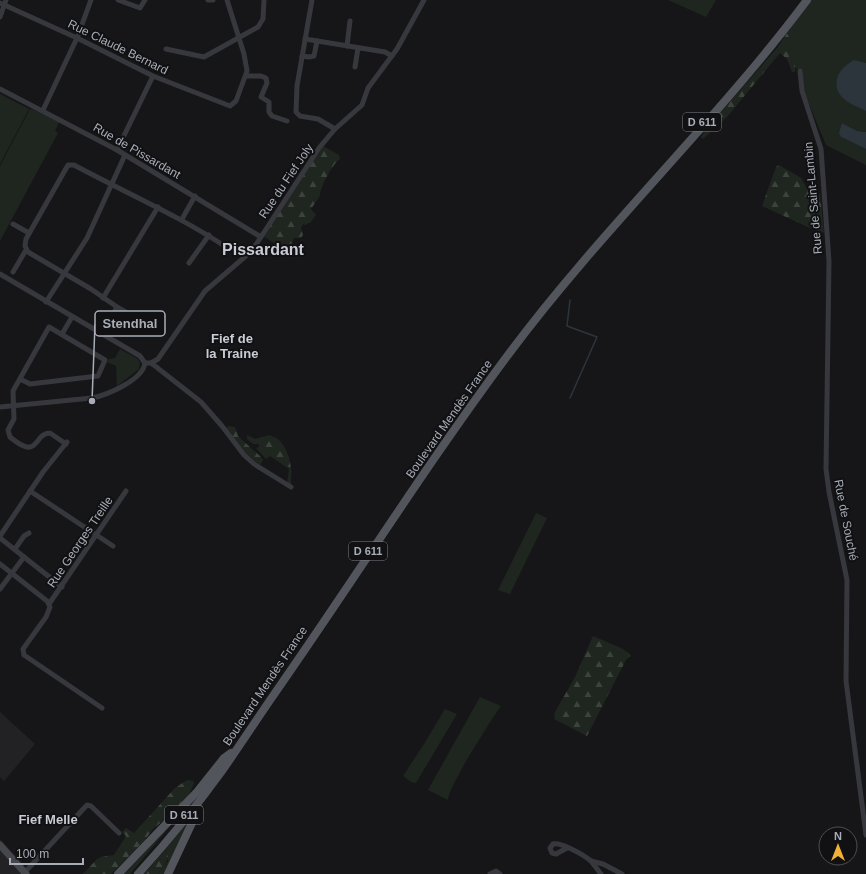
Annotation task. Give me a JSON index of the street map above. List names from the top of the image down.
{
  "streets": {
    "main road": ["D 611", "Boulevard Mendès France"],
    "street": [
      "Rue Claude Bernard",
      "Rue de Pissardant",
      "Rue du Fief Joly",
      "Rue de Saint-Lambin",
      "Rue de Souché",
      "Rue Georges Treille"
    ]
  },
  "crossings": [
    ["Rue de Pissardant", "Rue du Fief Joly"],
    ["Rue de Saint-Lambin", "Rue de Souché"]
  ],
  "districts": ["Pissardant", "Fief de la Traine", "Fief Melle"],
  "places": ["Stendhal"],
  "scale_bar": "100 m",
  "north": "top"
}
